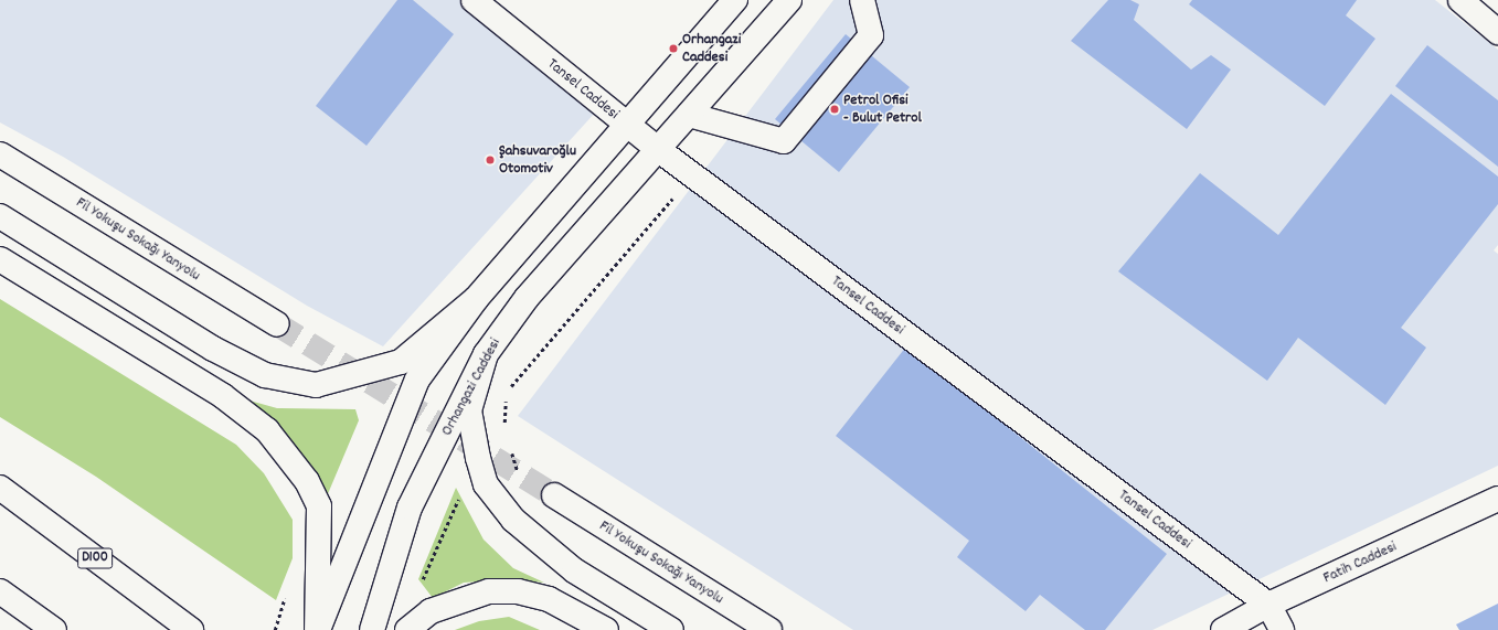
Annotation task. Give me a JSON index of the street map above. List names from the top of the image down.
{
  "streets": {
    "main road": [
      "Tansel Caddesi",
      "Fil Yokuşu Sokağı Yanyolu",
      "Orhangazi Caddesi",
      "D100",
      "Fatih Caddesi"
    ]
  },
  "crossings": [
    ["Tansel Caddesi", "Orhangazi Caddesi"],
    ["Tansel Caddesi", "Fatih Caddesi"]
  ],
  "places": ["Orhangazi Caddesi", "Petrol Ofisi - Bulut Petrol", "Şahsuvaroğlu Otomotiv"]
}
